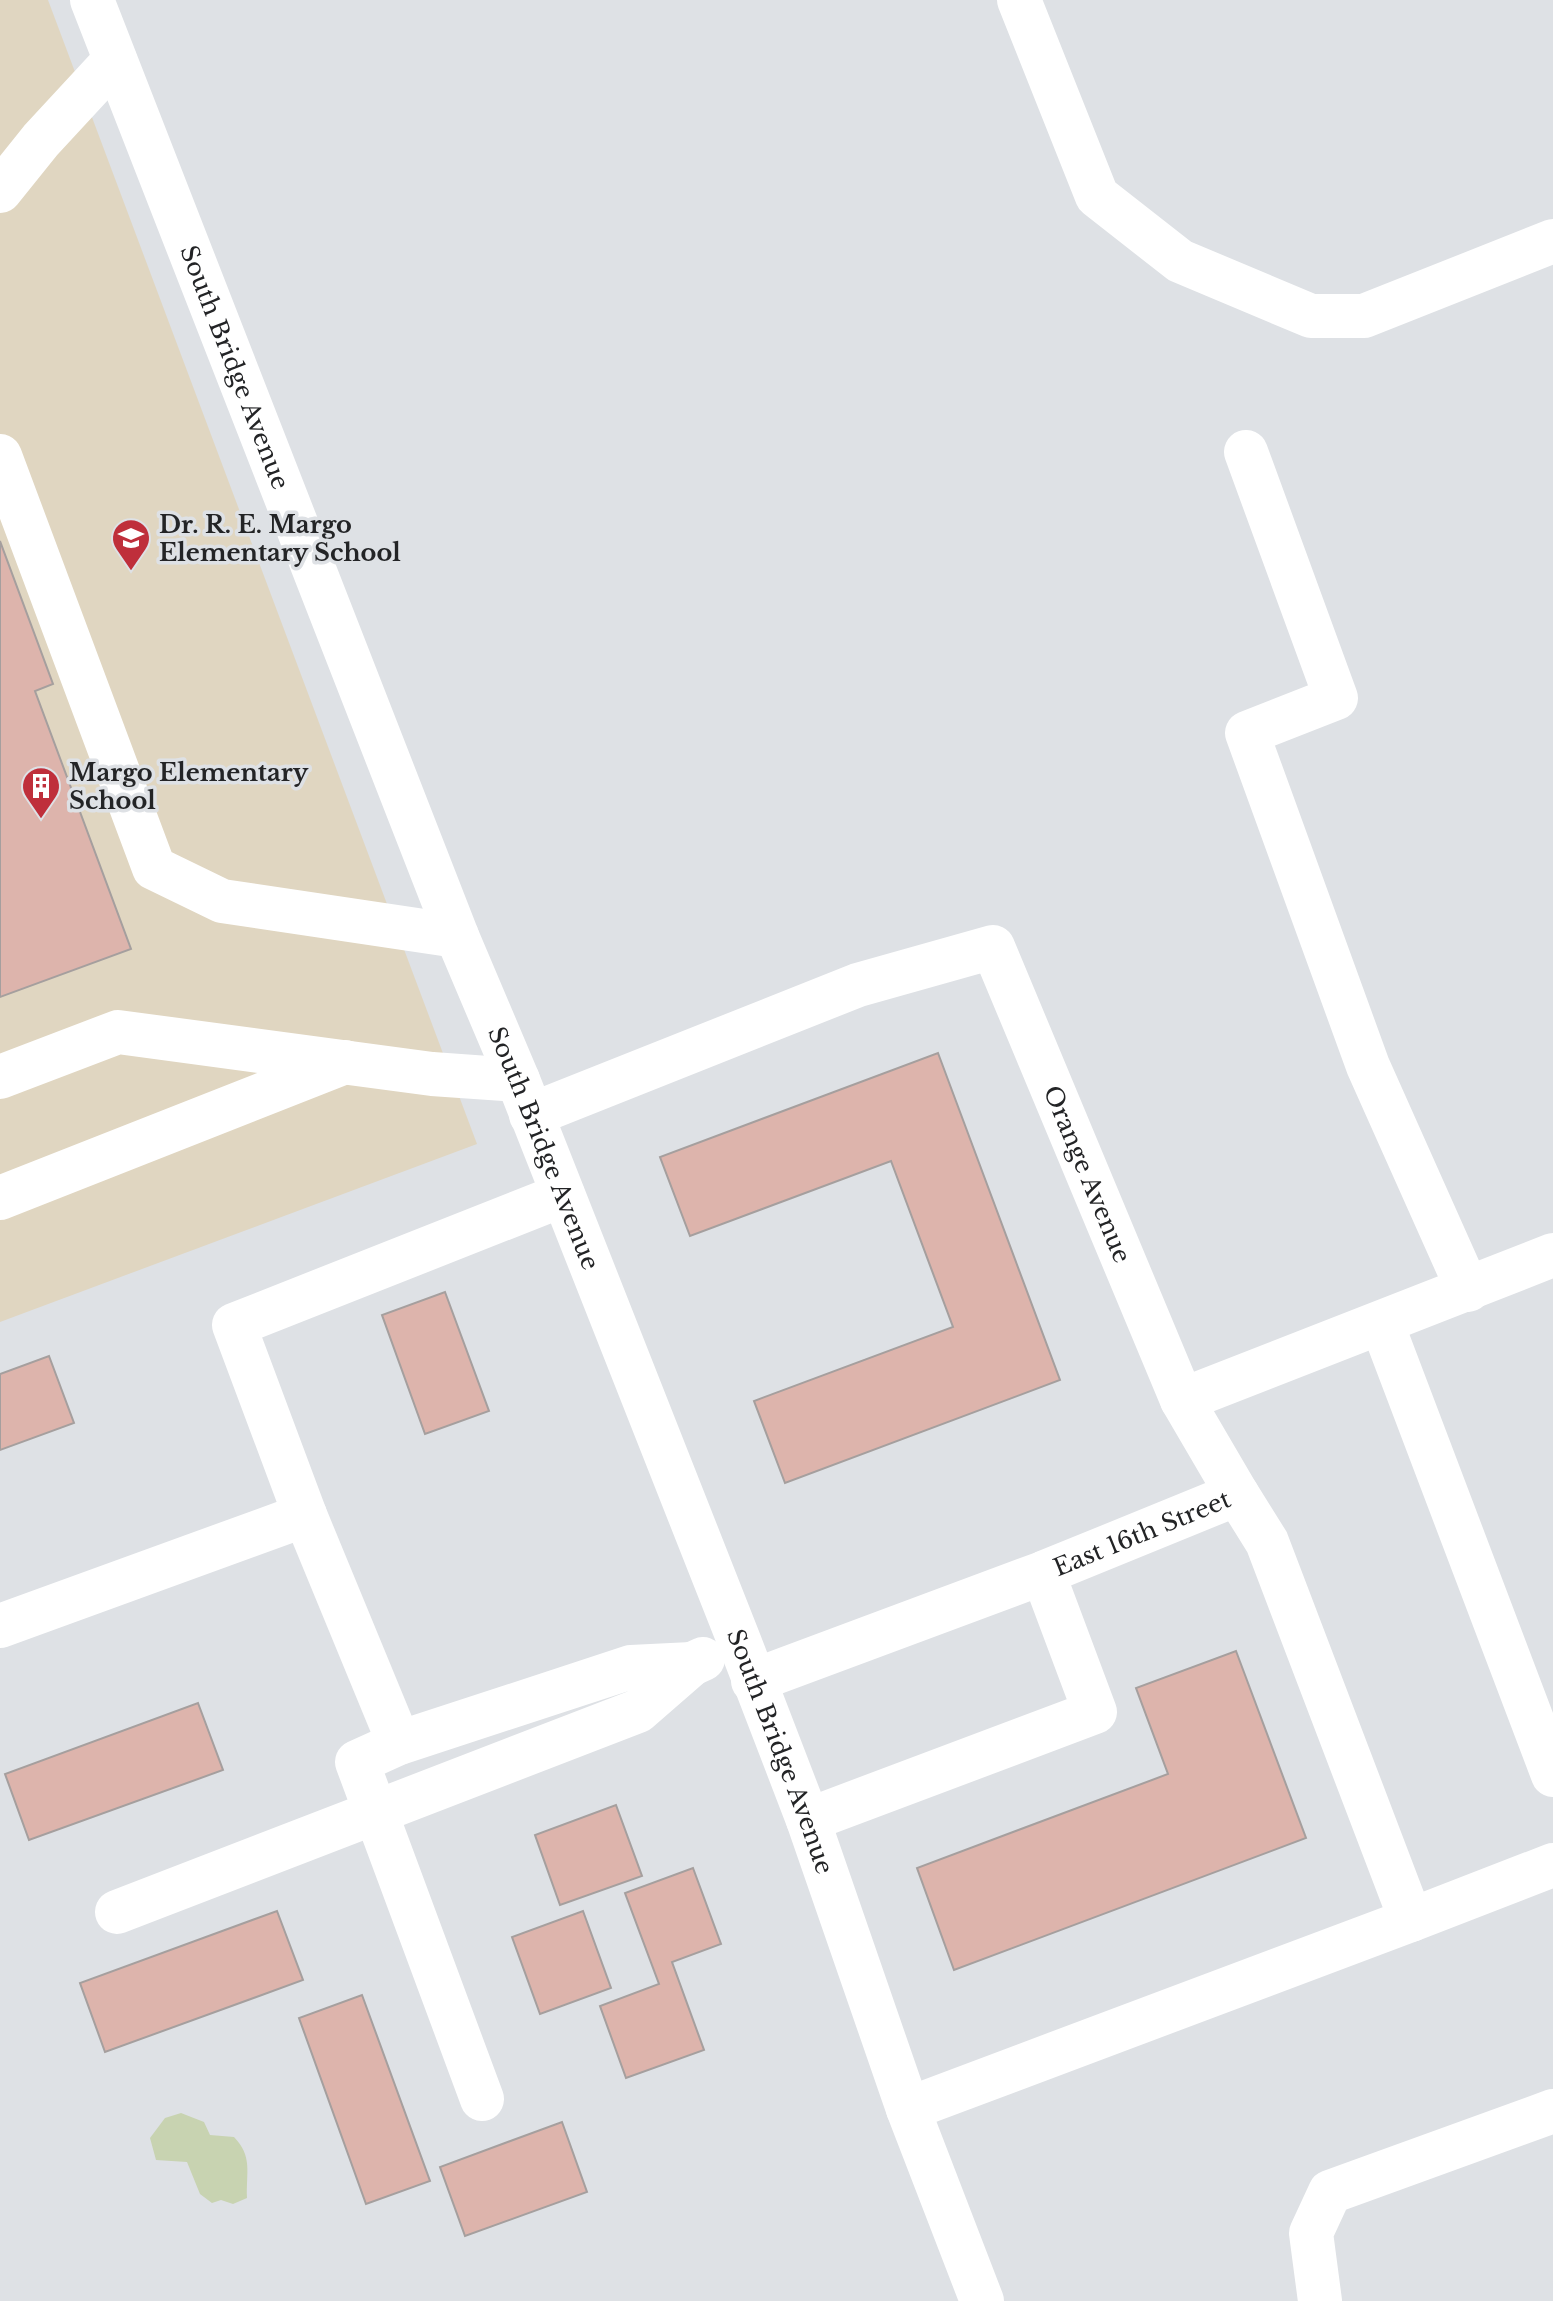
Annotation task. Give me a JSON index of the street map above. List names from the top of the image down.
{
  "streets": {
    "street": ["South Bridge Avenue", "Orange Avenue", "East 16th Street"]
  },
  "crossings": [
    ["South Bridge Avenue", "Orange Avenue"],
    ["South Bridge Avenue", "East 16th Street"],
    ["Orange Avenue", "East 16th Street"]
  ],
  "places": {
    "school or university": ["Dr. R. E. Margo Elementary School"],
    "building": ["Margo Elementary School"]
  }
}
